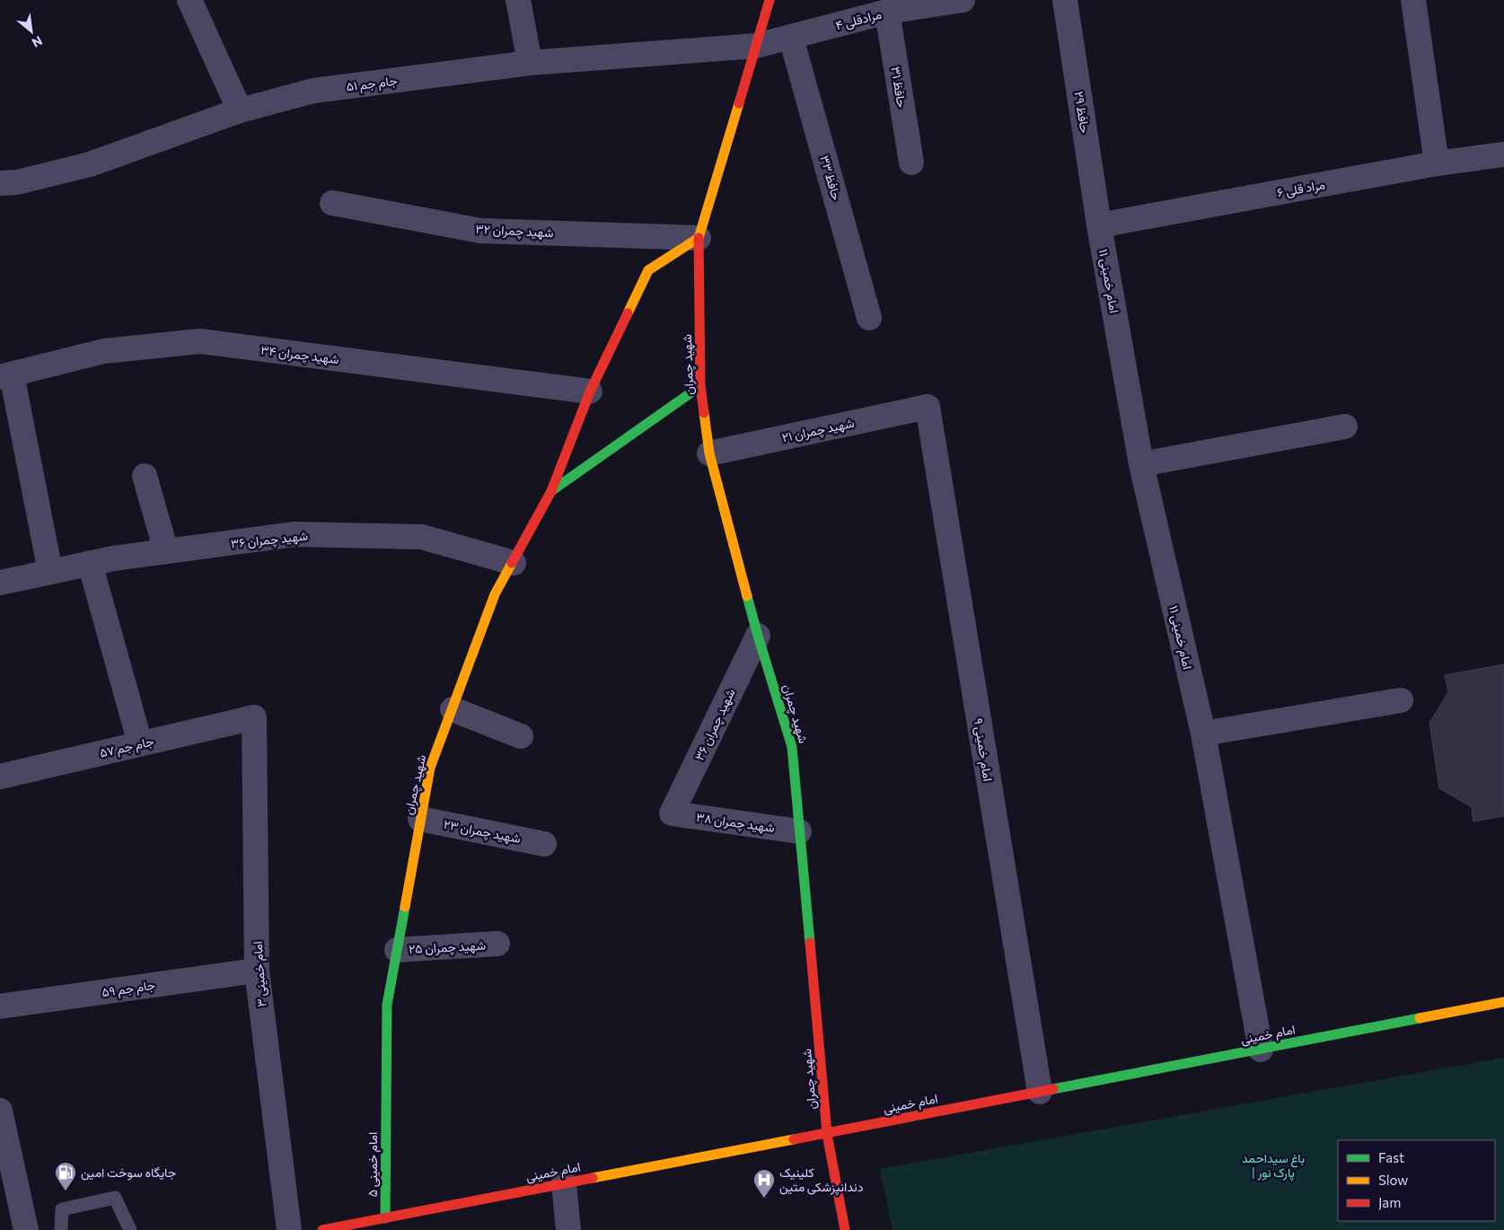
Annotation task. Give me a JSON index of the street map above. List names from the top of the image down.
{
  "streets": {
    "street": [
      "مرادقلی ۴",
      "جام جم ۵۱",
      "حافظ ۳۱",
      "حافظ ۲۹",
      "حافظ ۳۳",
      "مراد قلی ۶",
      "شهید چمران ۳۲",
      "امام خمینی ۱۱",
      "شهید چمران ۳۴",
      "شهید چمران",
      "شهید چمران ۲۱",
      "شهید چمران ۳۶",
      "جام جم ۵۷",
      "امام خمینی ۹",
      "شهید چمران ۳۸",
      "شهید چمران ۲۳",
      "شهید چمران ۲۵",
      "امام خمینی ۳",
      "جام جم ۵۹",
      "امام خمینی",
      "امام خمینی ۵"
    ]
  },
  "crossings": [
    ["مرادقلی ۴", "جام جم ۵۱"],
    ["مرادقلی ۴", "حافظ ۳۱"],
    ["مرادقلی ۴", "حافظ ۳۳"],
    ["مرادقلی ۴", "شهید چمران"],
    ["جام جم ۵۱", "شهید چمران"],
    ["حافظ ۲۹", "مراد قلی ۶"],
    ["حافظ ۲۹", "امام خمینی ۱۱"],
    ["مراد قلی ۶", "امام خمینی ۱۱"],
    ["شهید چمران ۳۲", "شهید چمران"],
    ["امام خمینی ۱۱", "امام خمینی"],
    ["شهید چمران ۳۴", "شهید چمران"],
    ["شهید چمران", "شهید چمران ۲۱"],
    ["شهید چمران", "شهید چمران ۳۶"],
    ["شهید چمران", "شهید چمران ۳۸"],
    ["شهید چمران", "شهید چمران ۲۳"],
    ["شهید چمران", "شهید چمران ۲۵"],
    ["شهید چمران", "امام خمینی"],
    ["شهید چمران", "امام خمینی ۵"],
    ["شهید چمران ۲۱", "امام خمینی ۹"],
    ["شهید چمران ۳۶", "شهید چمران ۳۸"],
    ["جام جم ۵۷", "امام خمینی ۳"],
    ["امام خمینی ۹", "امام خمینی"],
    ["امام خمینی ۳", "جام جم ۵۹"],
    ["امام خمینی", "امام خمینی ۵"]
  ],
  "parks": ["باغ سیداحمد | پارک نور"],
  "places": {
    "fuel station": ["جایگاه سوخت امین"],
    "hospital": ["کلینیک دندانپزشکی متین"]
  },
  "legend": ["Fast", "Slow", "Jam"],
  "north": "bottom right"
}
